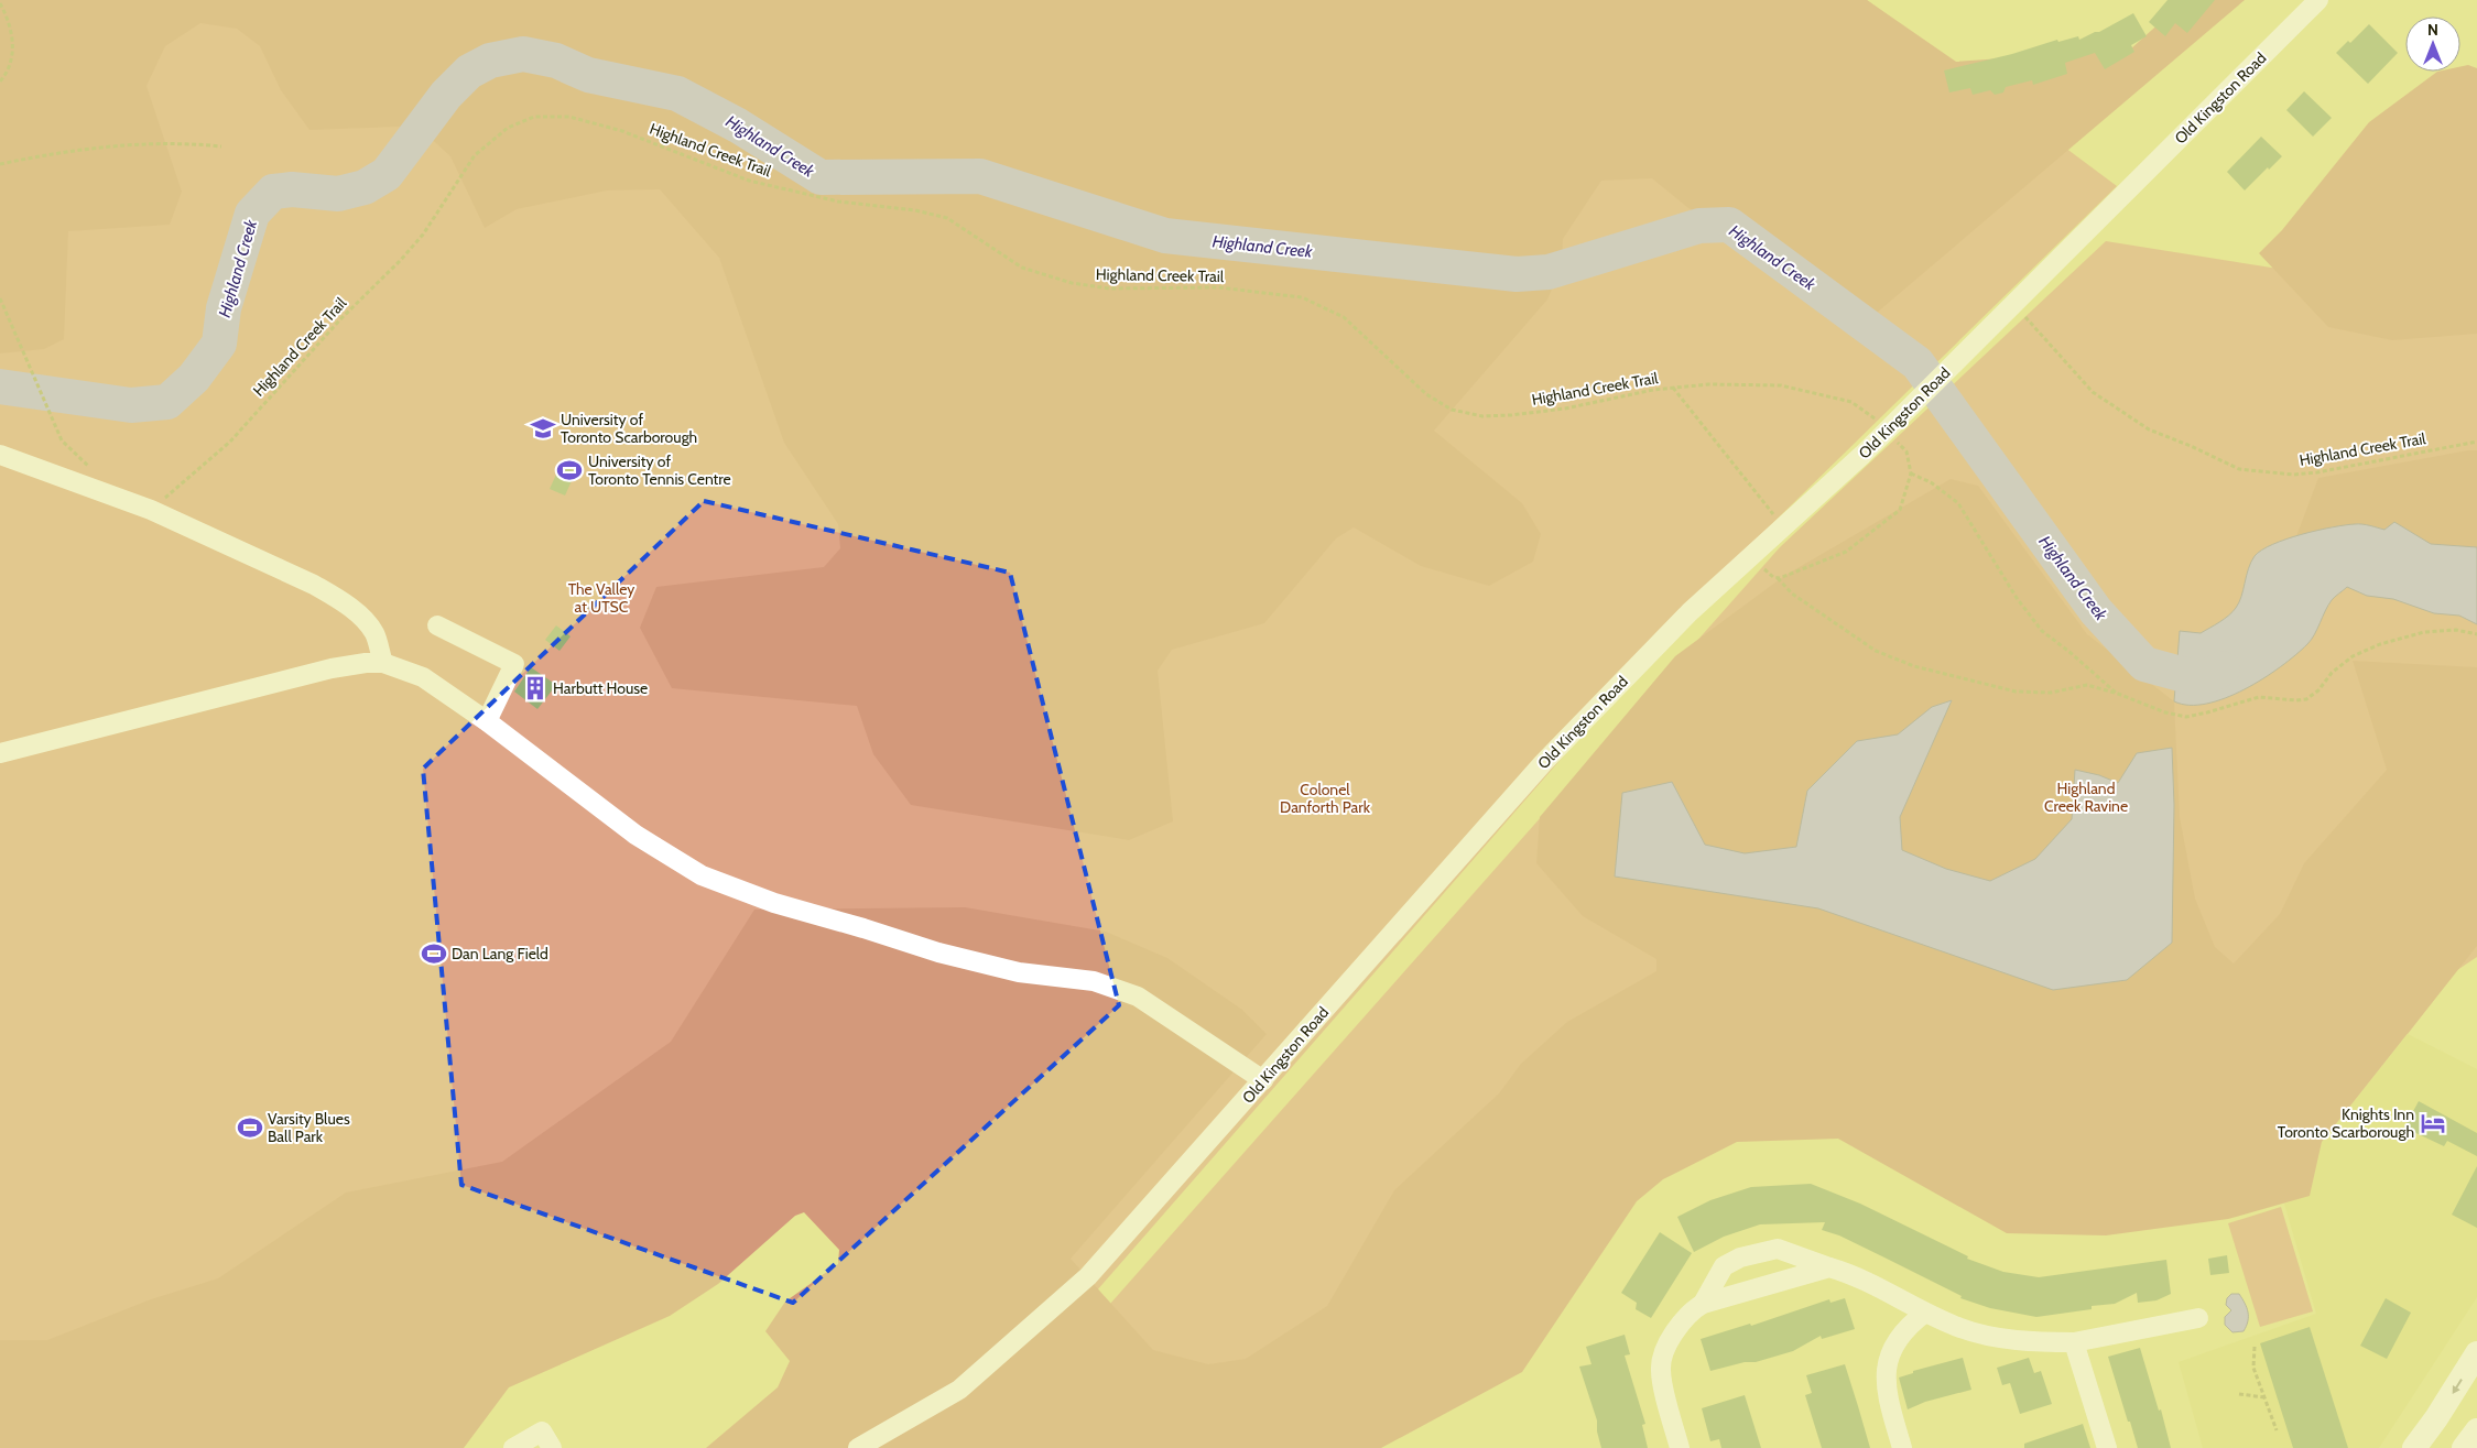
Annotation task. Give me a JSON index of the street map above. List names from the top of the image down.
{
  "streets": {
    "street": ["Old Kingston Road"],
    "path": ["Highland Creek Trail"]
  },
  "crossings": [
    ["Old Kingston Road", "Highland Creek Trail"]
  ],
  "water": ["Highland Creek"],
  "parks": ["The Valley at UTSC", "Highland Creek Ravine", "Colonel Danforth Park"],
  "places": {
    "school or university": ["University of Toronto Scarborough"],
    "sports": ["University of Toronto Tennis Centre", "Dan Lang Field", "Varsity Blues Ball Park"],
    "building": ["Harbutt House"],
    "hotel": ["Knights Inn Toronto Scarborough"]
  },
  "north": "top"
}
